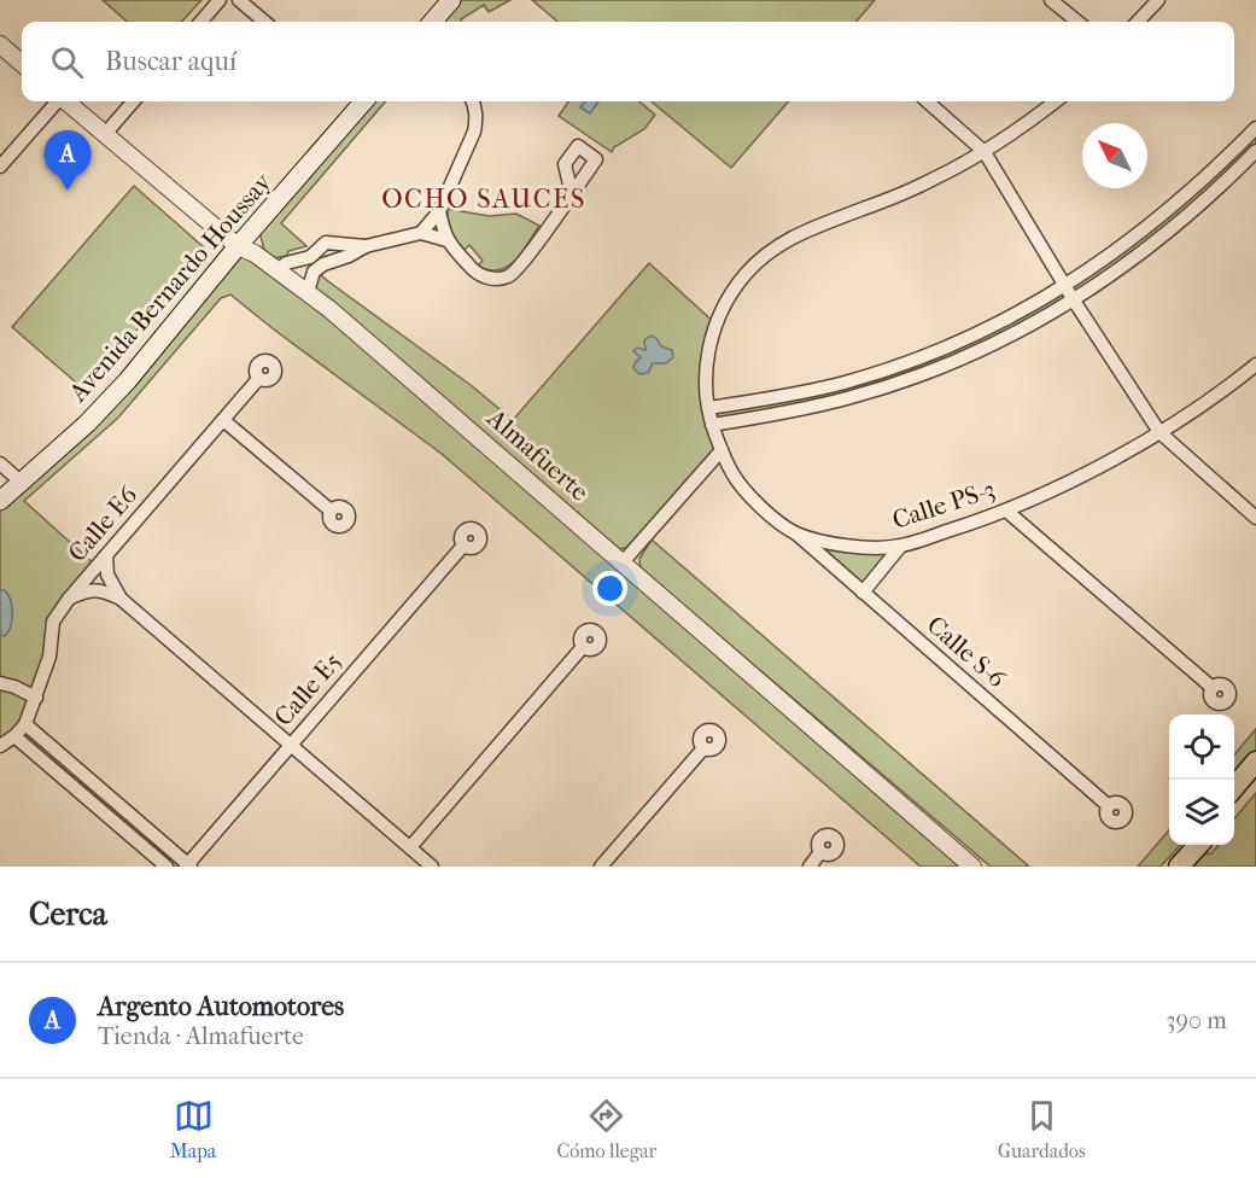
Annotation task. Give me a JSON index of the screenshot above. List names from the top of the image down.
{
  "streets": {
    "main road": ["Avenida Bernardo Houssay"],
    "street": [
      "Almafuerte",
      "Calle PS-3",
      "Calle E6",
      "Calle S-6",
      "Calle E5"
    ]
  },
  "crossings": [
    ["Avenida Bernardo Houssay", "Almafuerte"],
    ["Calle PS-3", "Calle S-6"]
  ],
  "districts": ["OCHO SAUCES"],
  "north": "top left",
  "page": {
    "search": "Buscar aquí",
    "pins": "A",
    "heading": "Cerca",
    "list": [
      {
        "mark": "A",
        "name": "Argento Automotores",
        "note": "Tienda · Almafuerte",
        "value": "390 m"
      }
    ],
    "nav": ["Mapa", "Cómo llegar", "Guardados"]
  }
}
